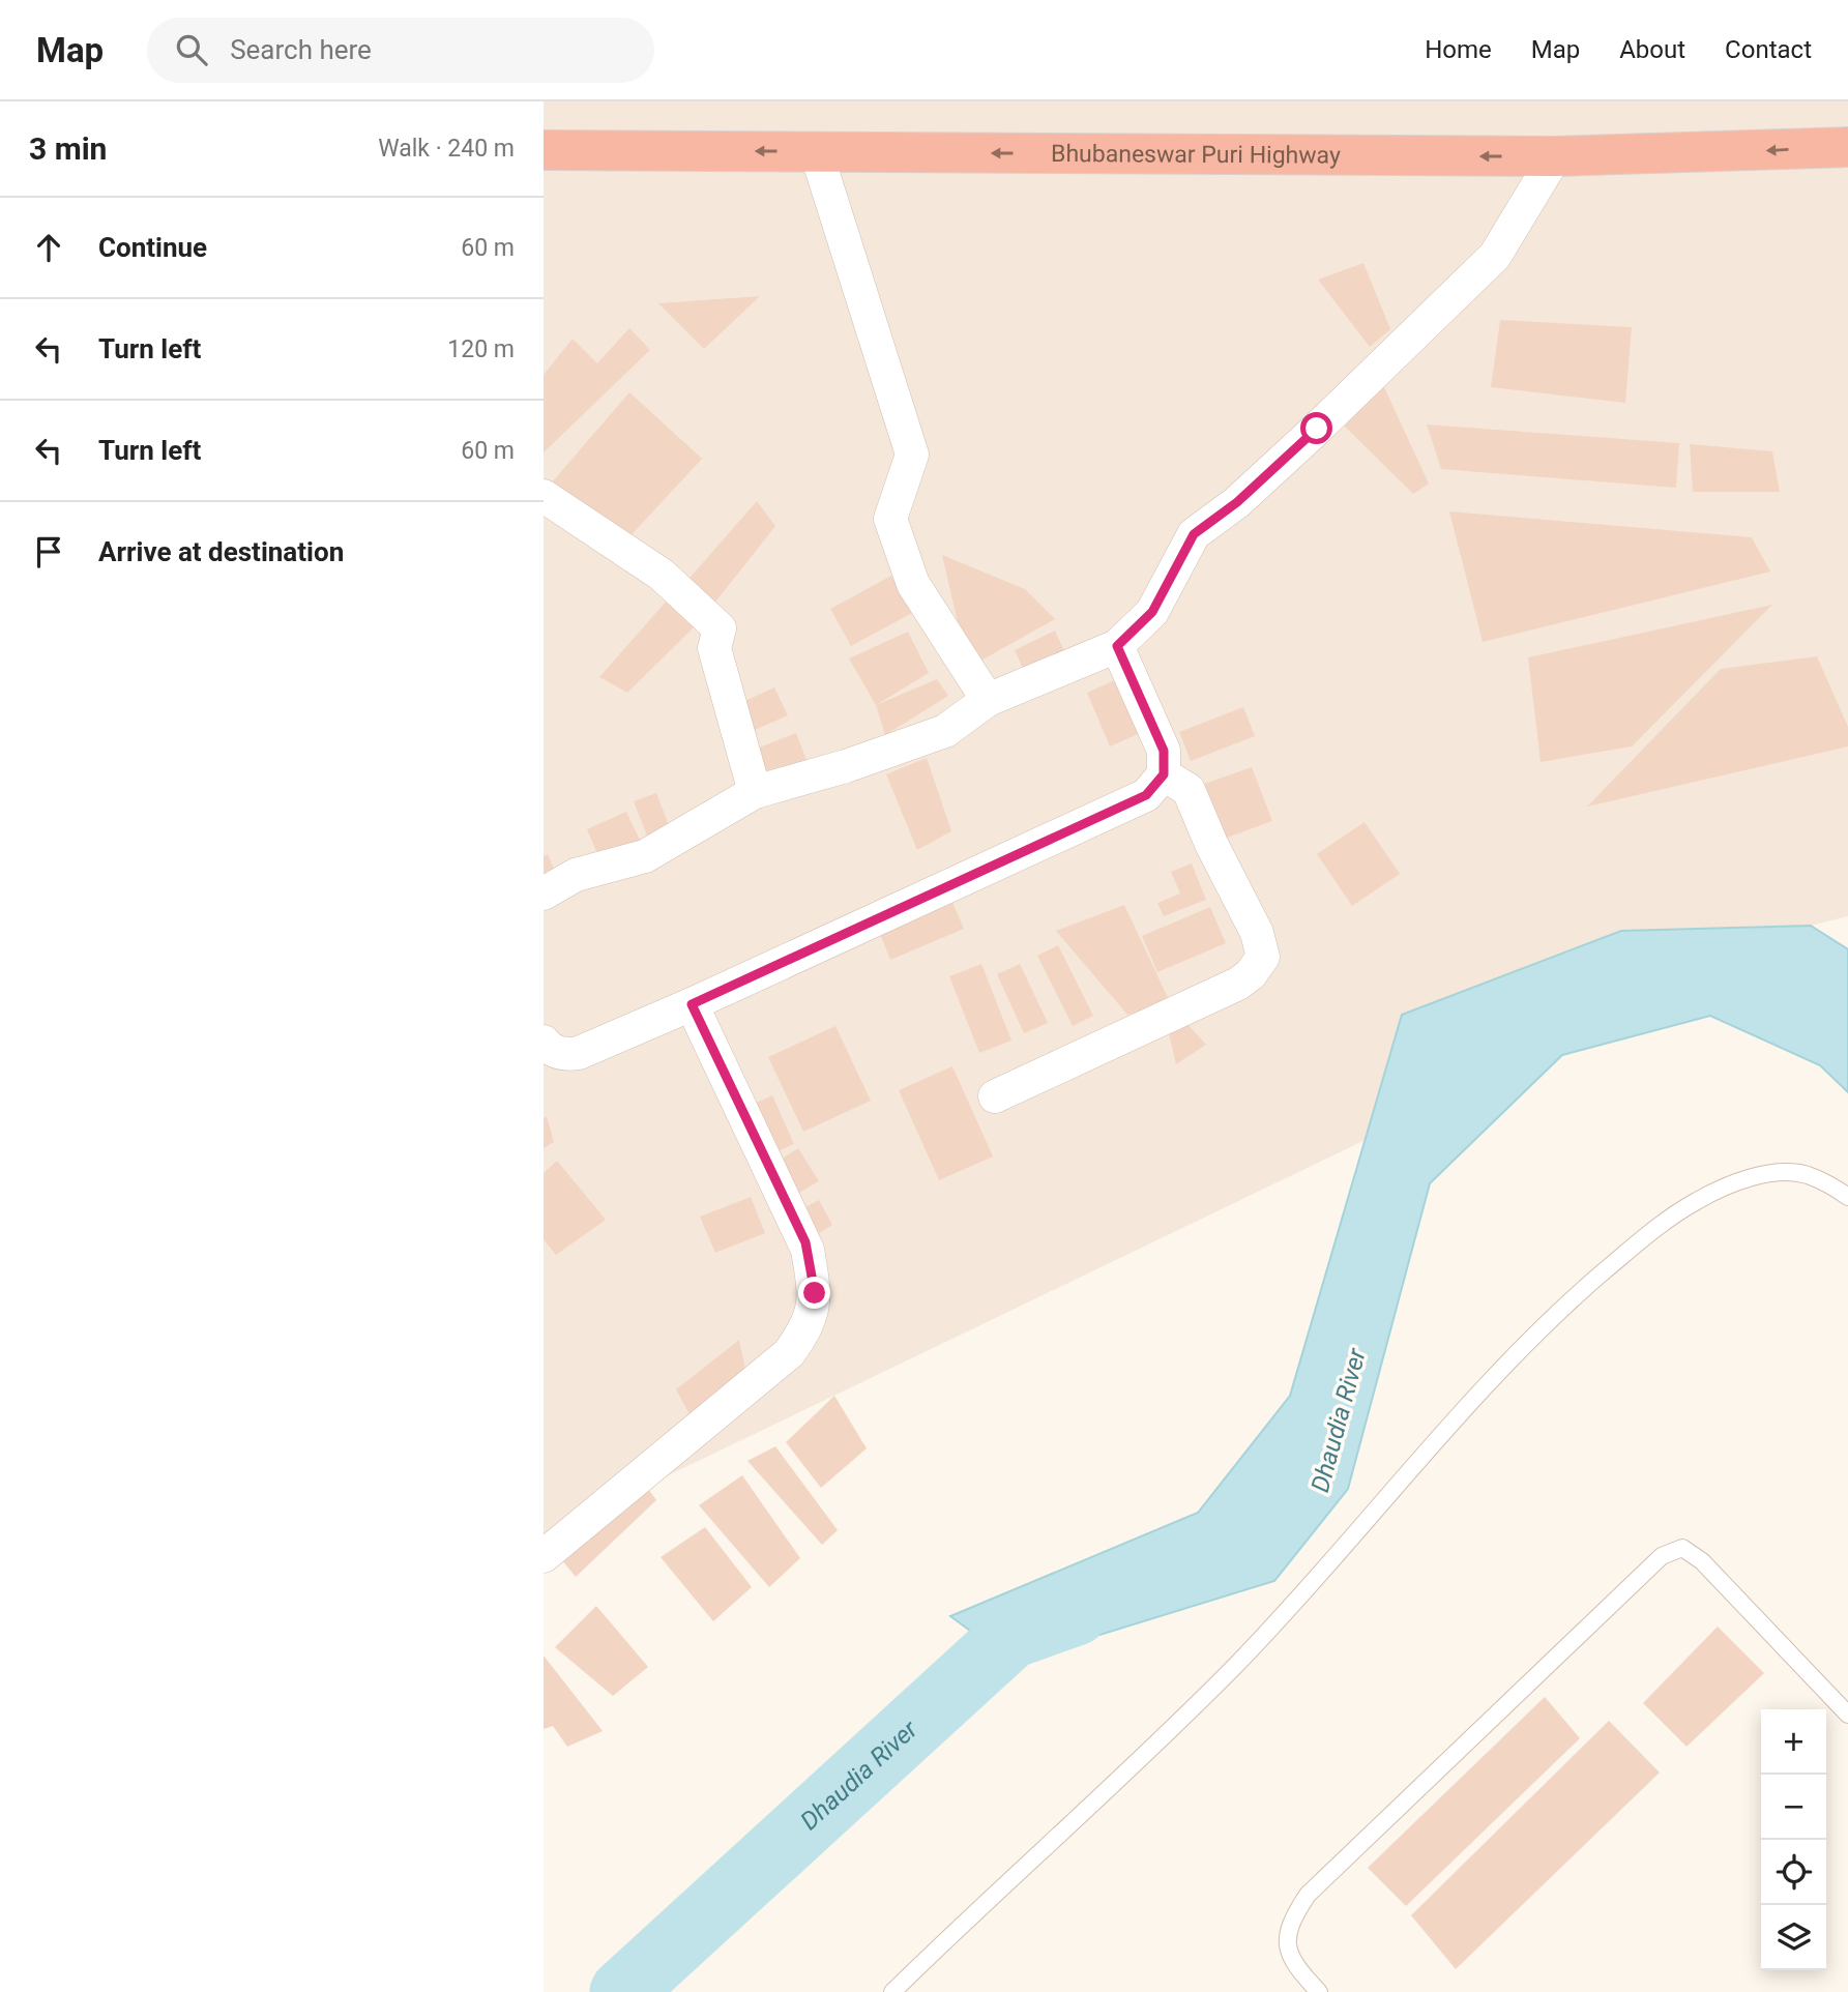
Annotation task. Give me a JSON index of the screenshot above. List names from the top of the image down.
{
  "streets": {
    "highway": ["Bhubaneswar Puri Highway"]
  },
  "one_way": ["Bhubaneswar Puri Highway"],
  "water": ["Dhaudia River"],
  "page": {
    "header": "Map",
    "search": "Search here",
    "nav": [
      "Home",
      "Map",
      "About",
      "Contact"
    ],
    "heading": ["3 min", "Walk · 240 m"],
    "list": [
      ["Continue", "60 m"],
      ["Turn left", "120 m"],
      ["Turn left", "60 m"],
      "Arrive at destination"
    ],
    "map_buttons": ["+", "−"]
  }
}
